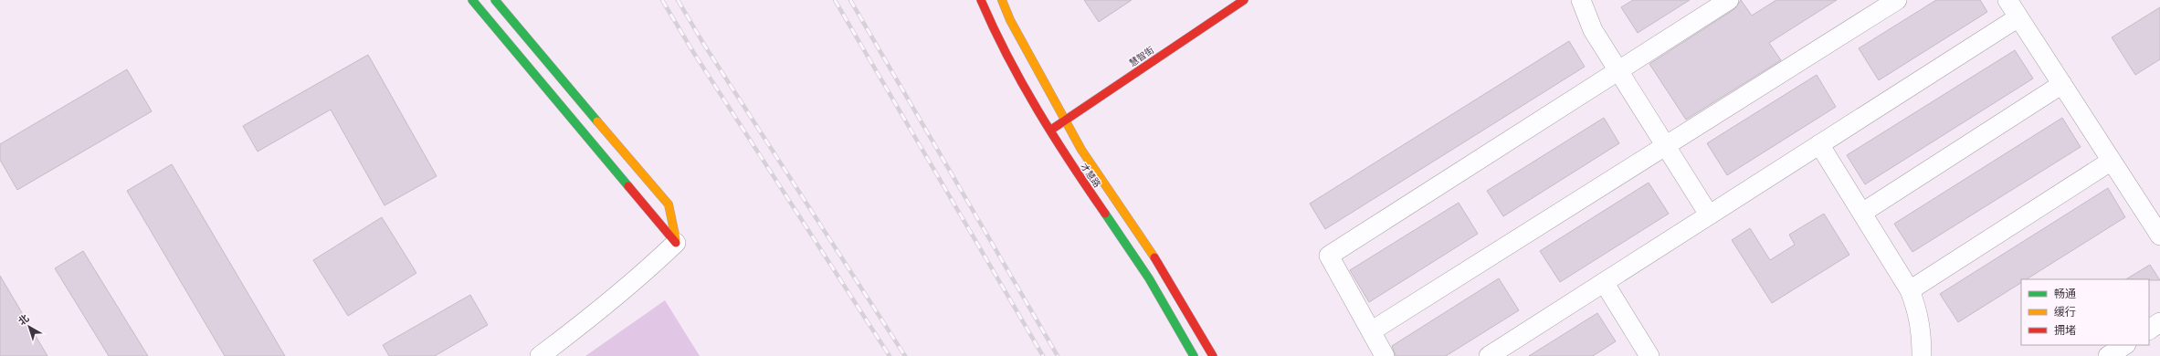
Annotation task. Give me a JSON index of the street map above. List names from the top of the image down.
{
  "streets": {
    "street": ["慧智街", "才慧路"]
  },
  "crossings": [
    ["慧智街", "才慧路"]
  ],
  "legend": ["畅通", "缓行", "拥堵"],
  "north": "top left"
}
